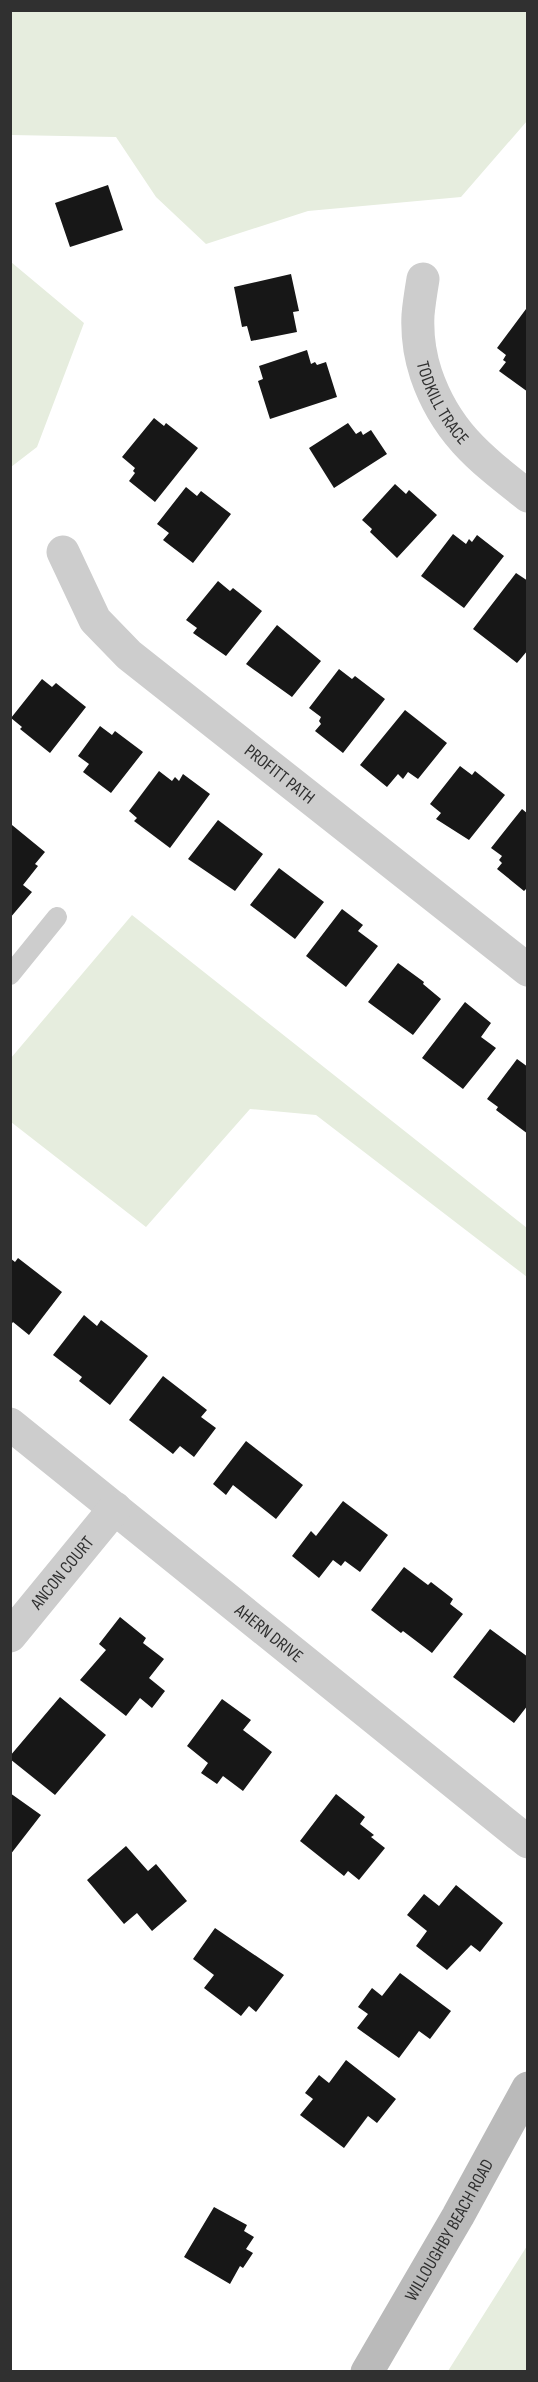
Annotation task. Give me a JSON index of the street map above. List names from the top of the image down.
{
  "streets": {
    "street": [
      "TODKILL TRACE",
      "PROFITT PATH",
      "ANCON COURT",
      "AHERN DRIVE",
      "WILLOUGHBY BEACH ROAD"
    ]
  },
  "crossings": [
    ["ANCON COURT", "AHERN DRIVE"]
  ]
}
